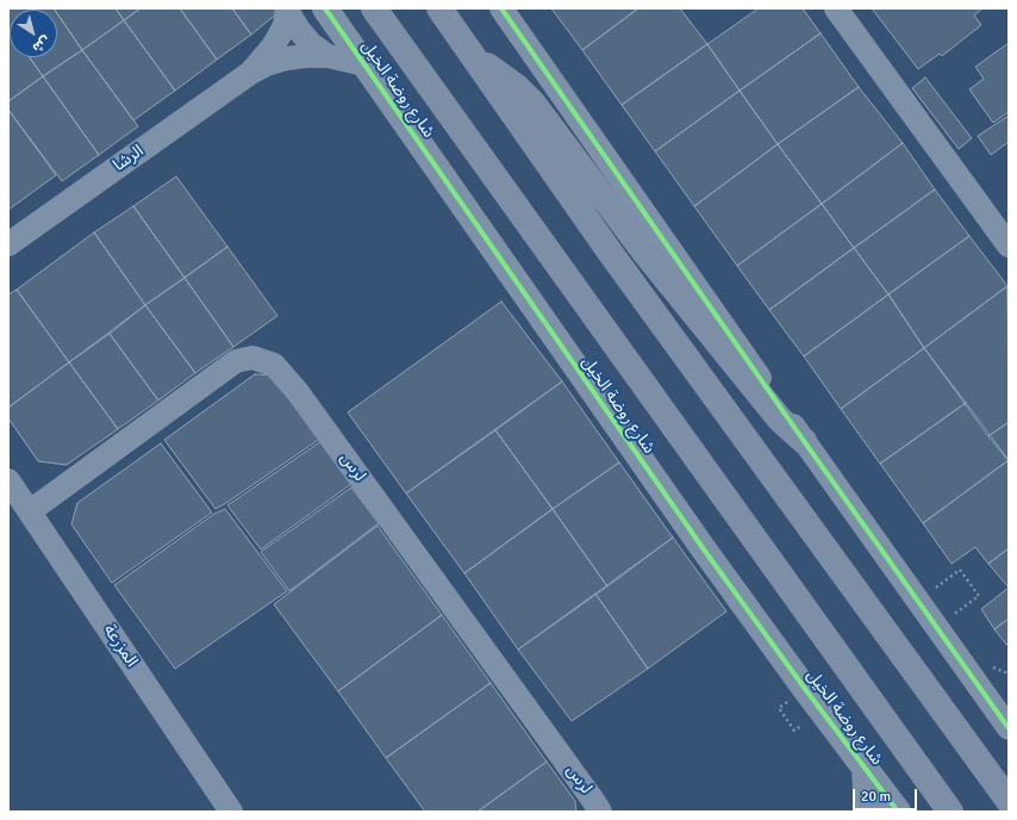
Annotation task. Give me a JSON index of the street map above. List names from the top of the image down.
{
  "streets": {
    "main road": ["شارع روضة الخيل"],
    "street": ["الرشا", "لرس", "المزرعة"]
  },
  "crossings": [
    ["شارع روضة الخيل", "الرشا"],
    ["لرس", "المزرعة"]
  ],
  "scale_bar": "20 m",
  "north": "bottom right"
}
